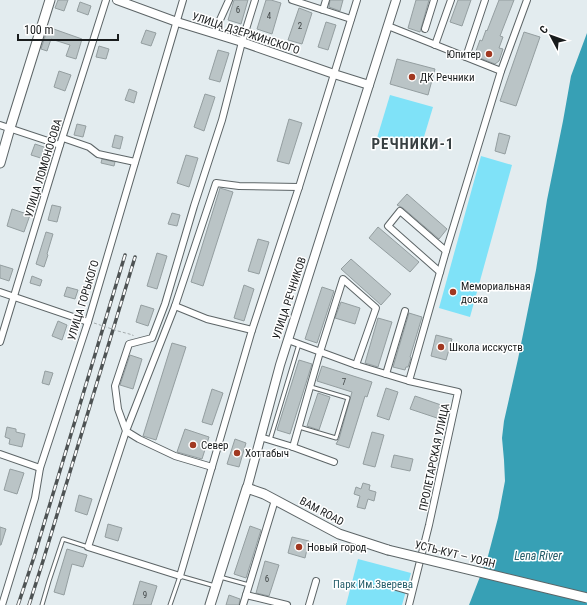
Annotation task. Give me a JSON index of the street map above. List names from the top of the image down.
{
  "streets": {
    "main road": ["УЛИЦА РЕЧНИКОВ", "BAM ROAD", "УСТЬ-КУТ — УОЯН"],
    "street": [
      "УЛИЦА ДЗЕРЖИНСКОГО",
      "УЛИЦА ЛОМОНОСОВА",
      "УЛИЦА ГОРЬКОГО",
      "ПРОЛЕТАРСКАЯ УЛИЦА"
    ]
  },
  "crossings": [
    ["УЛИЦА ДЗЕРЖИНСКОГО", "УЛИЦА РЕЧНИКОВ"],
    ["УЛИЦА ДЗЕРЖИНСКОГО", "УЛИЦА ГОРЬКОГО"],
    ["УЛИЦА РЕЧНИКОВ", "ПРОЛЕТАРСКАЯ УЛИЦА"],
    ["УЛИЦА РЕЧНИКОВ", "BAM ROAD"],
    ["BAM ROAD", "УСТЬ-КУТ — УОЯН"]
  ],
  "districts": ["РЕЧНИКИ-1"],
  "water": ["Lena River"],
  "parks": ["Парк Им.Зверева"],
  "places": [
    "Юпитер",
    "ДК Речники",
    "Мемориальная доска",
    "Школа исскуств",
    "Север",
    "Хоттабыч",
    "Новый город"
  ],
  "house_numbers": [
    "6",
    "4",
    "2",
    "7",
    "6",
    "9"
  ],
  "scale_bar": "100 m",
  "north": "top left"
}
